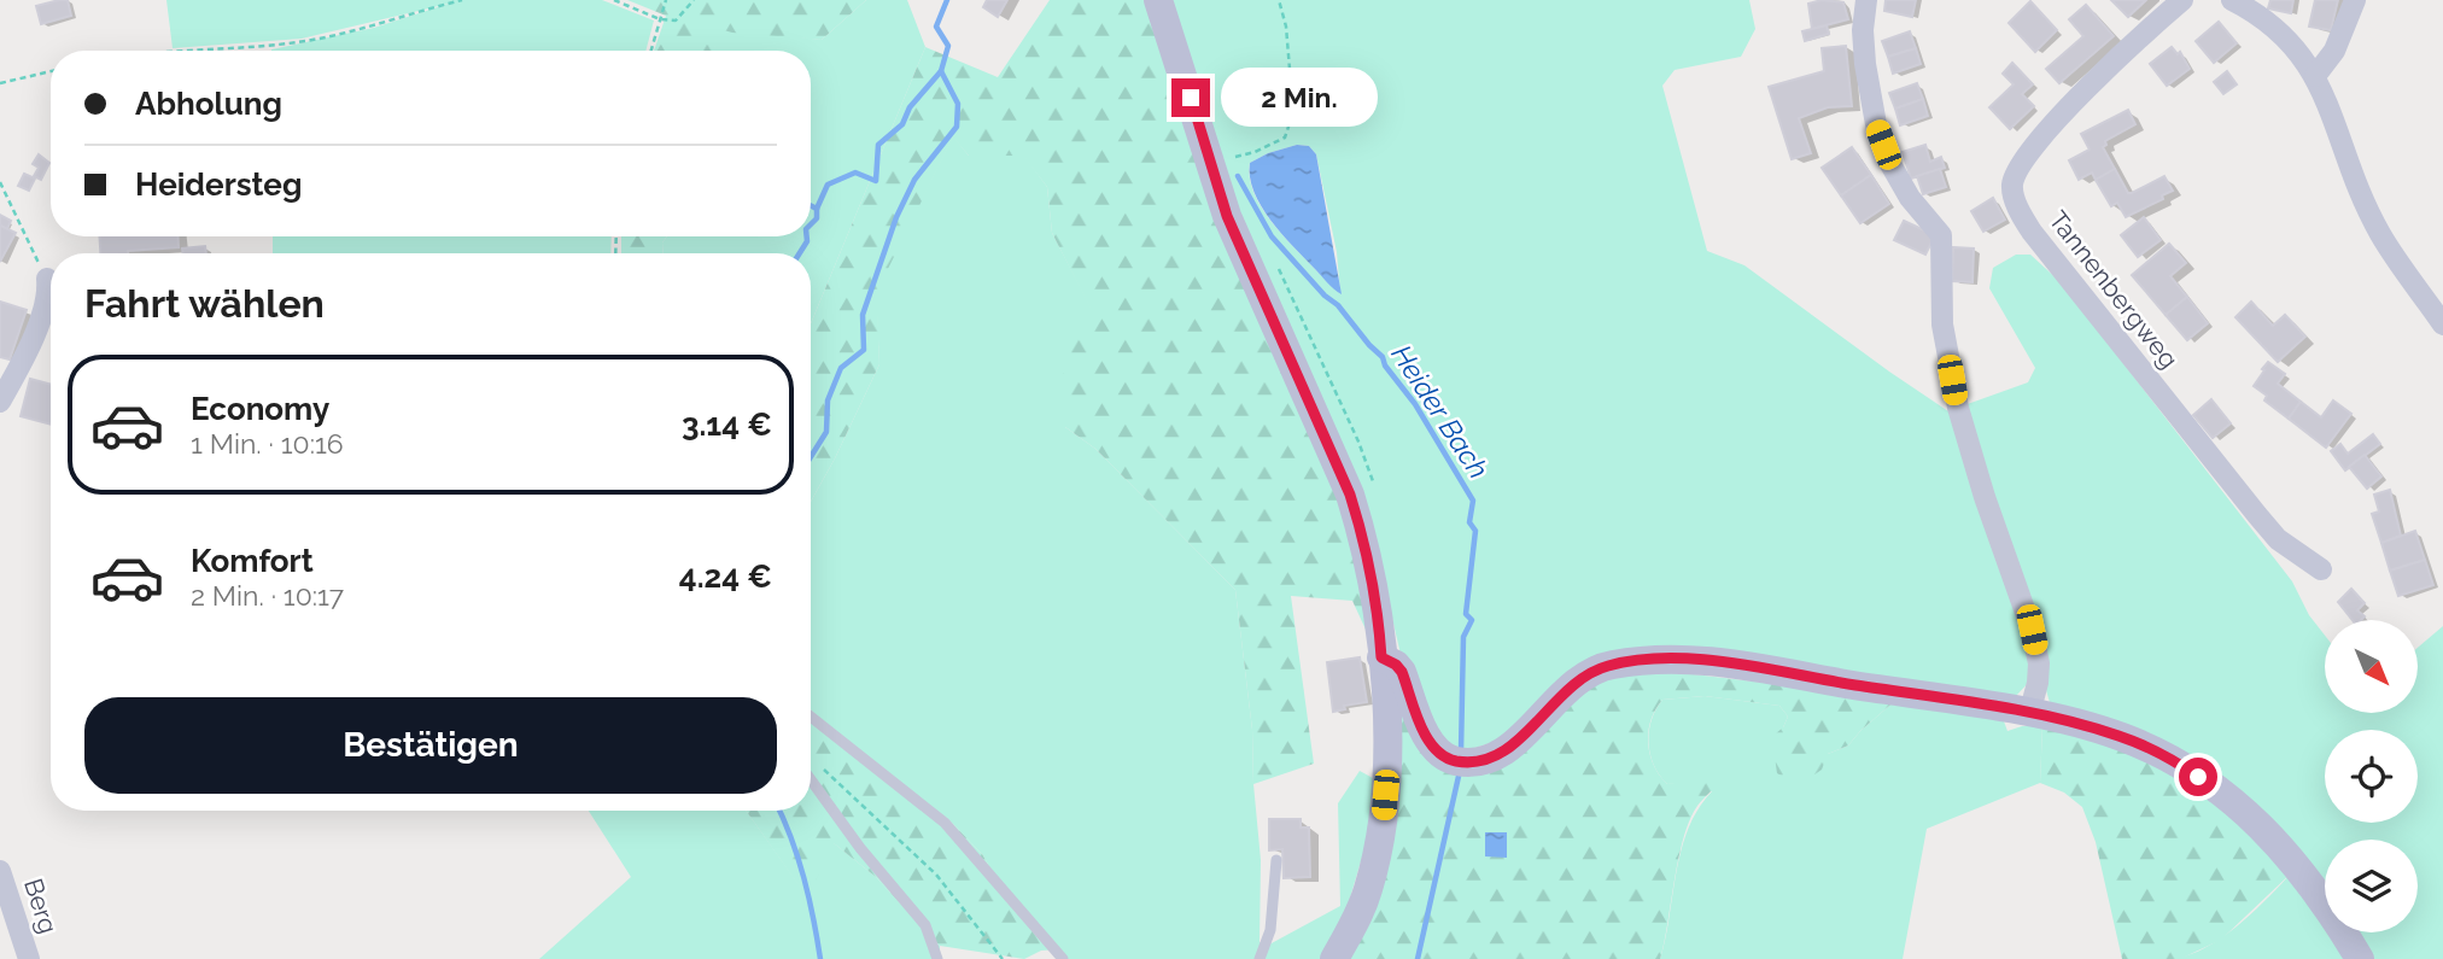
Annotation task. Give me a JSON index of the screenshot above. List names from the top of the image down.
{
  "streets": {
    "street": ["Tannenbergweg", "Berg"]
  },
  "water": ["Heider Bach"],
  "north": "bottom right",
  "page": {
    "banner": ["Abholung", "Heidersteg"],
    "bubble": "2 Min.",
    "heading": "Fahrt wählen",
    "list": [
      {
        "name": "Economy",
        "note": "1 Min. · 10:16",
        "value": "3.14 €"
      },
      {
        "name": "Komfort",
        "note": "2 Min. · 10:17",
        "value": "4.24 €"
      }
    ],
    "buttons": "Bestätigen"
  }
}
